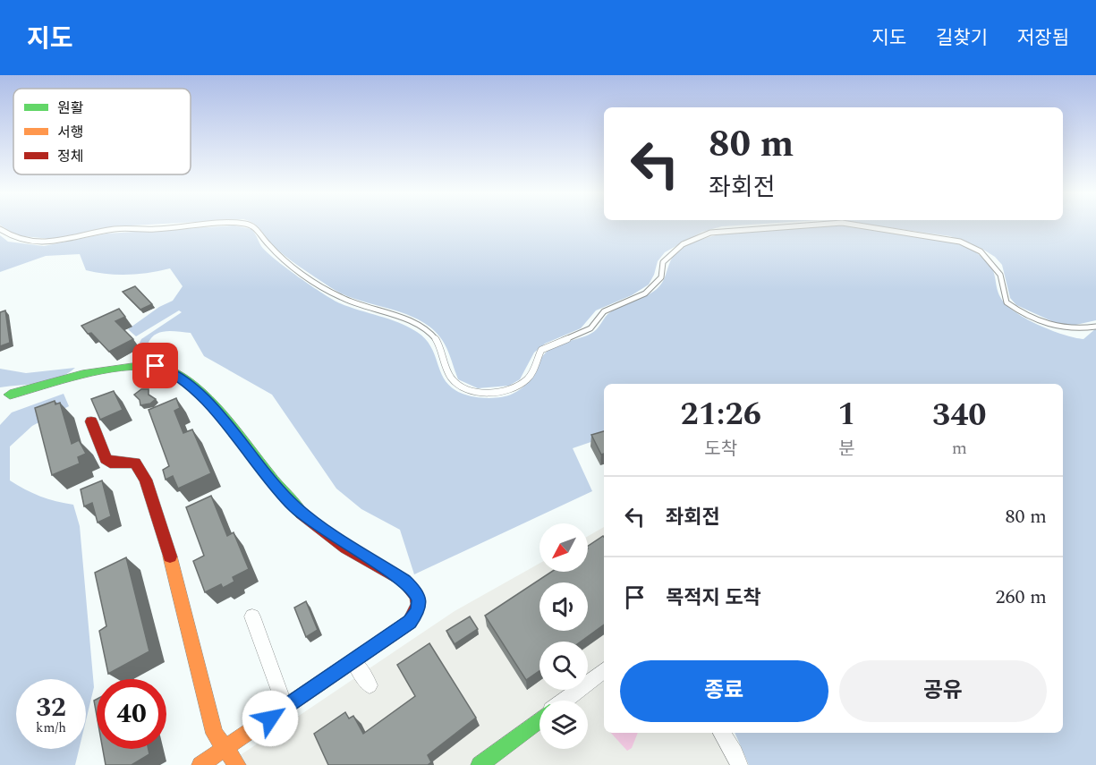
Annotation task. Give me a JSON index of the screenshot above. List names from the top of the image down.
{
  "legend": ["원활", "서행", "정체"],
  "north": "bottom left",
  "page": {
    "header": "지도",
    "nav": ["지도", "길찾기", "저장됨"],
    "turn": ["80 m", "좌회전"],
    "eta": [
      "21:26",
      "도착",
      "1",
      "분",
      "340",
      "m"
    ],
    "list": [
      {
        "name": "좌회전",
        "value": "80 m"
      },
      {
        "name": "목적지 도착",
        "value": "260 m"
      }
    ],
    "buttons": ["종료", "공유"],
    "speed": "32 km/h",
    "limit": "40"
  }
}
